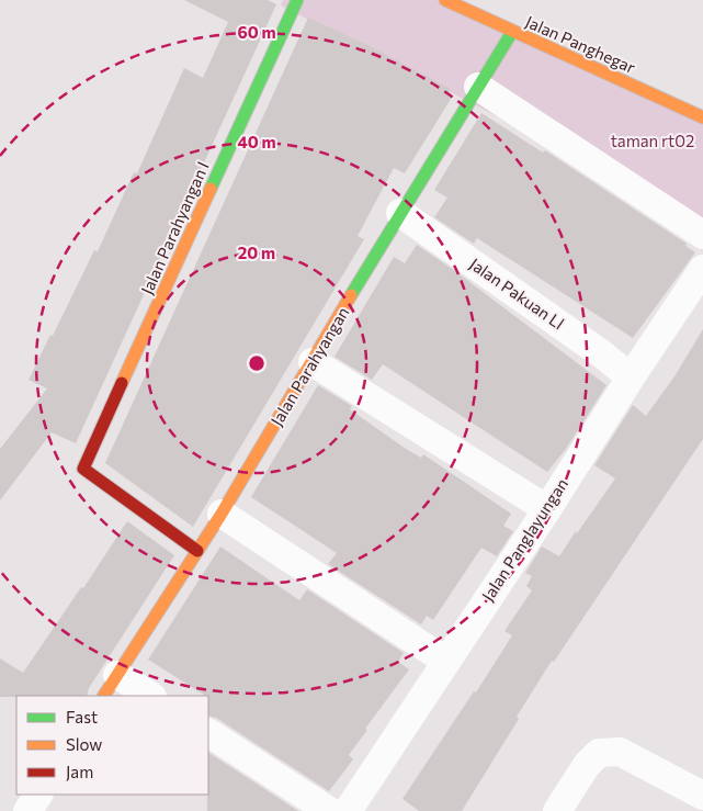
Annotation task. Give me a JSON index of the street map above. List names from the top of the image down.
{
  "streets": {
    "street": [
      "Jalan Panghegar",
      "Jalan Parahyangan I",
      "Jalan Pakuan Ll",
      "Jalan Parahyangan",
      "Jalan Panglayungan"
    ]
  },
  "crossings": [
    ["Jalan Panghegar", "Jalan Parahyangan"],
    ["Jalan Parahyangan I", "Jalan Parahyangan"],
    ["Jalan Pakuan Ll", "Jalan Parahyangan"],
    ["Jalan Pakuan Ll", "Jalan Panglayungan"]
  ],
  "parks": ["taman rt02"],
  "legend": ["Fast", "Slow", "Jam"],
  "rings": ["60 m", "40 m", "20 m"]
}
